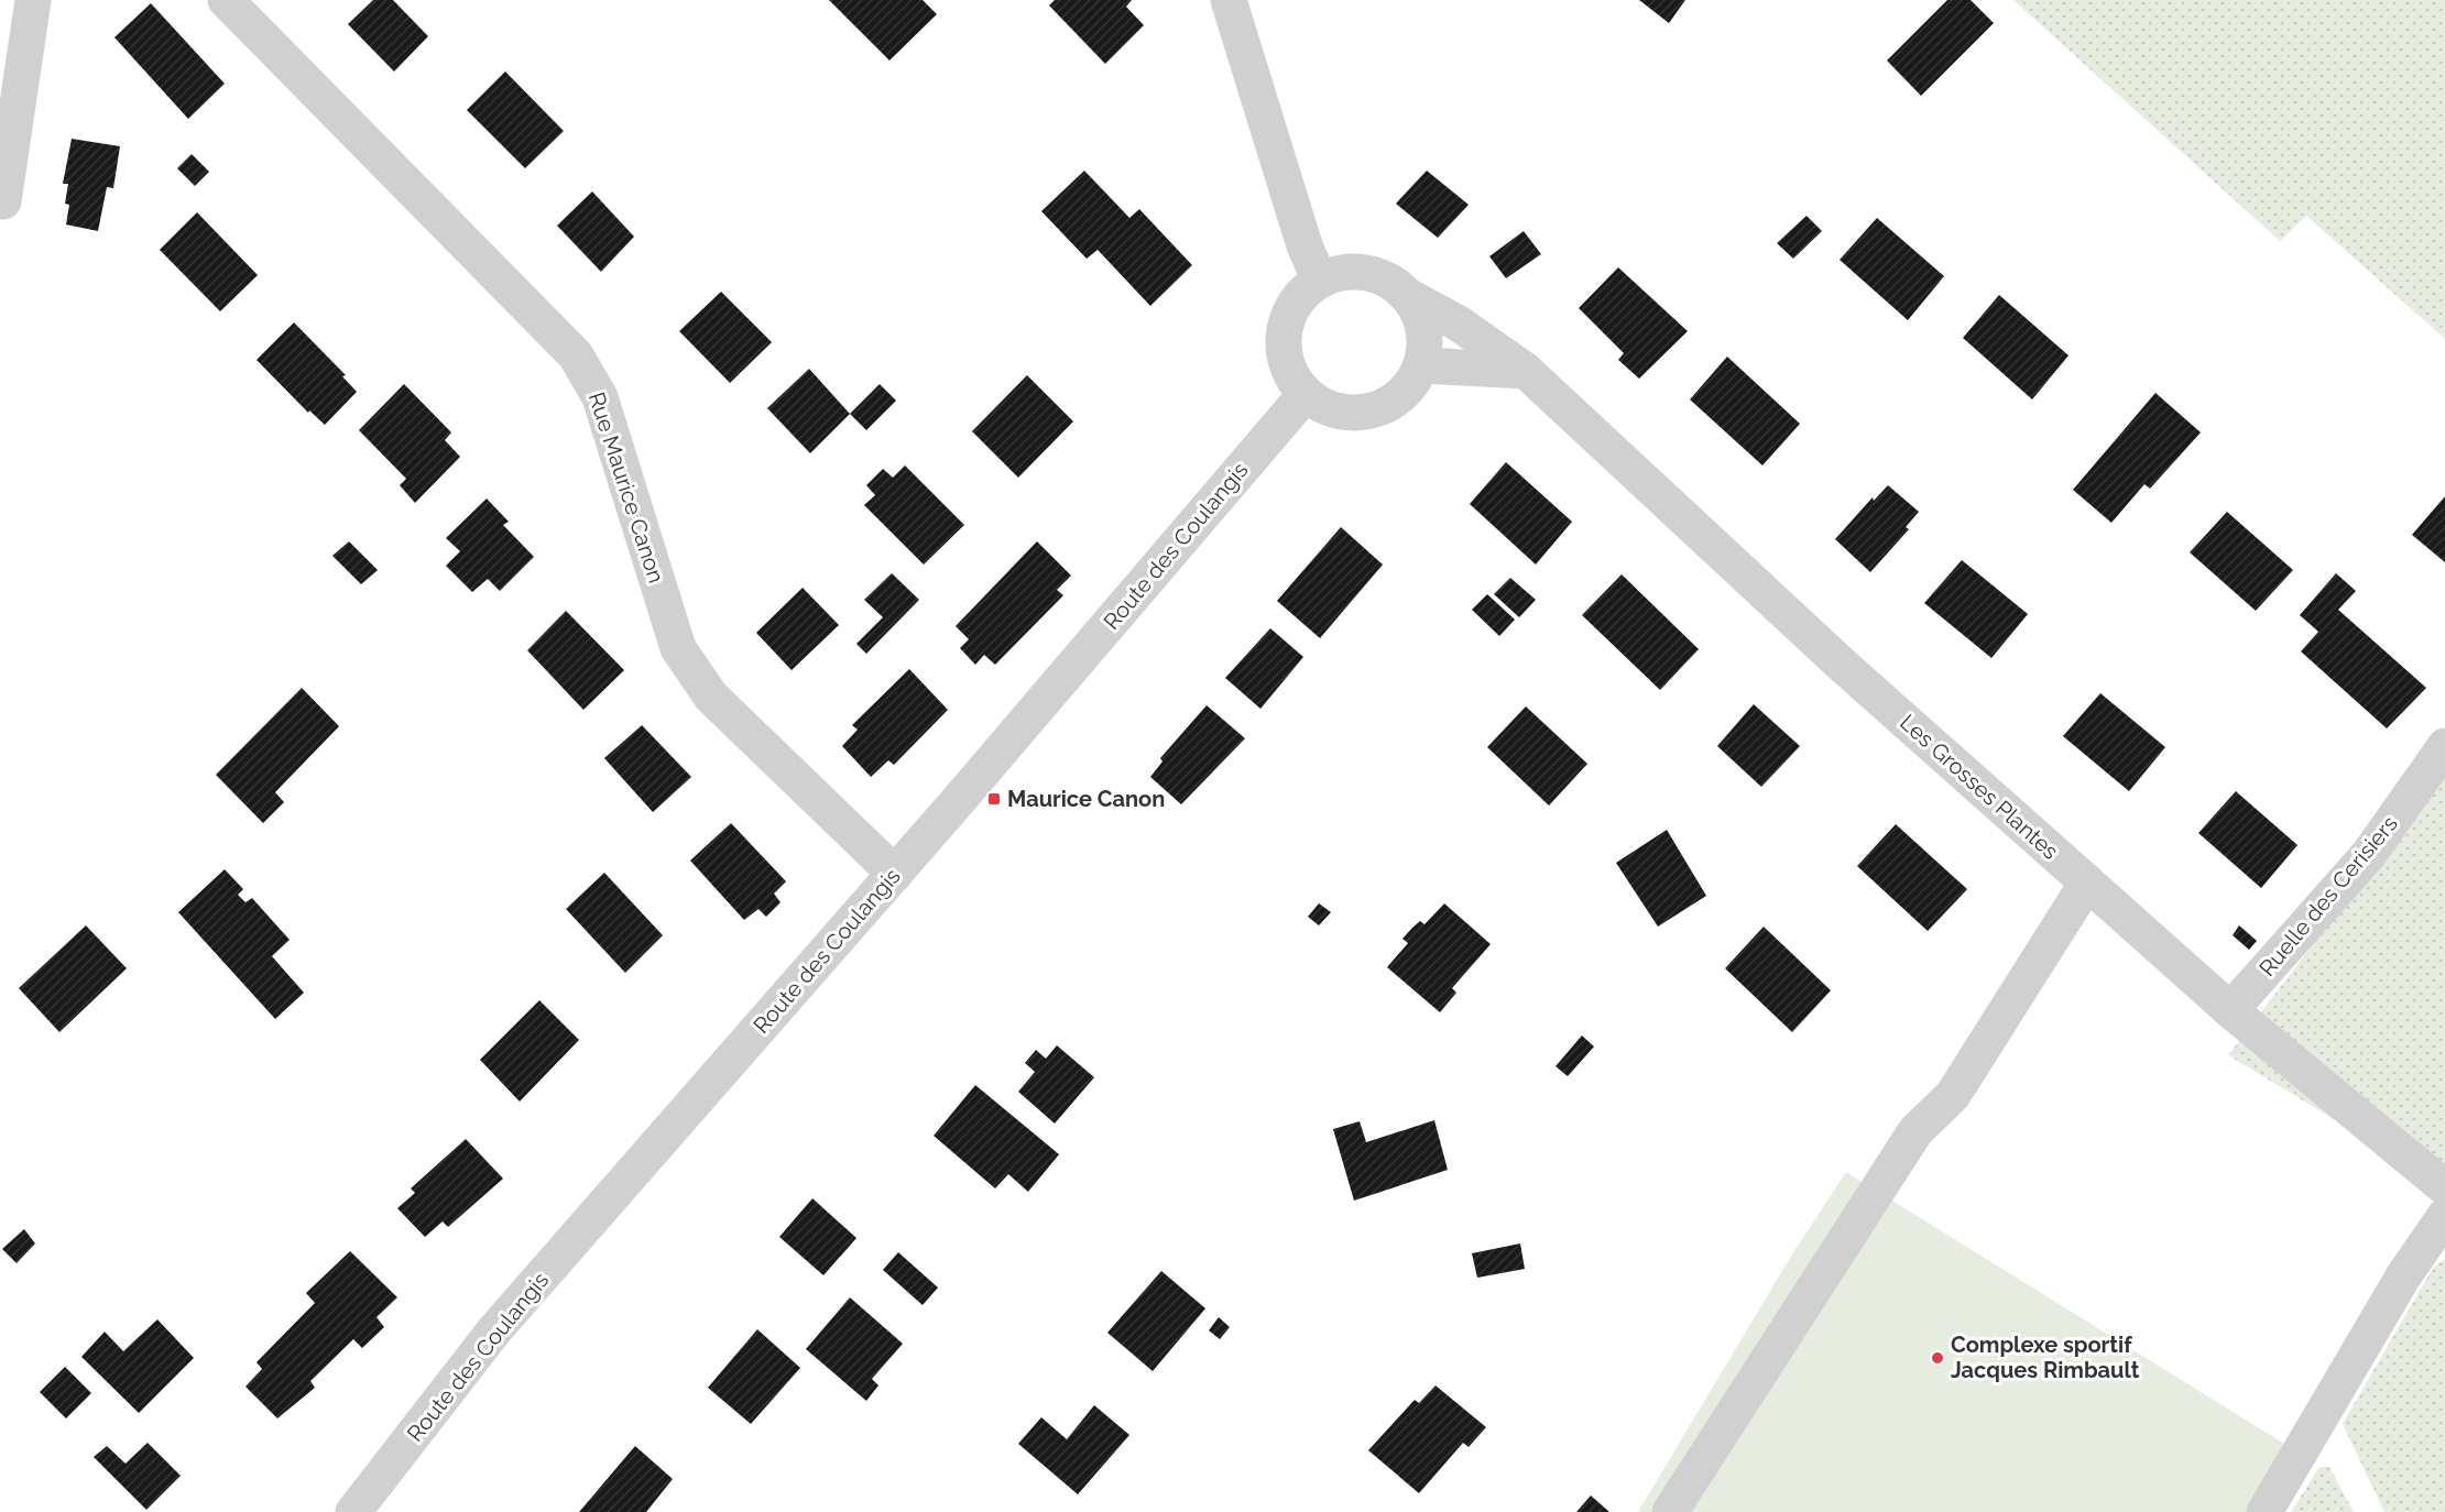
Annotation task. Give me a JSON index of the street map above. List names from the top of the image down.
{
  "streets": {
    "street": [
      "Rue Maurice Canon",
      "Route des Coulangis",
      "Les Grosses Plantes",
      "Ruelle des Cerisiers"
    ]
  },
  "crossings": [
    ["Rue Maurice Canon", "Route des Coulangis"],
    ["Route des Coulangis", "Les Grosses Plantes"],
    ["Les Grosses Plantes", "Ruelle des Cerisiers"]
  ],
  "places": {
    "transit": ["Maurice Canon"],
    "other": ["Complexe sportif Jacques Rimbault"]
  }
}
